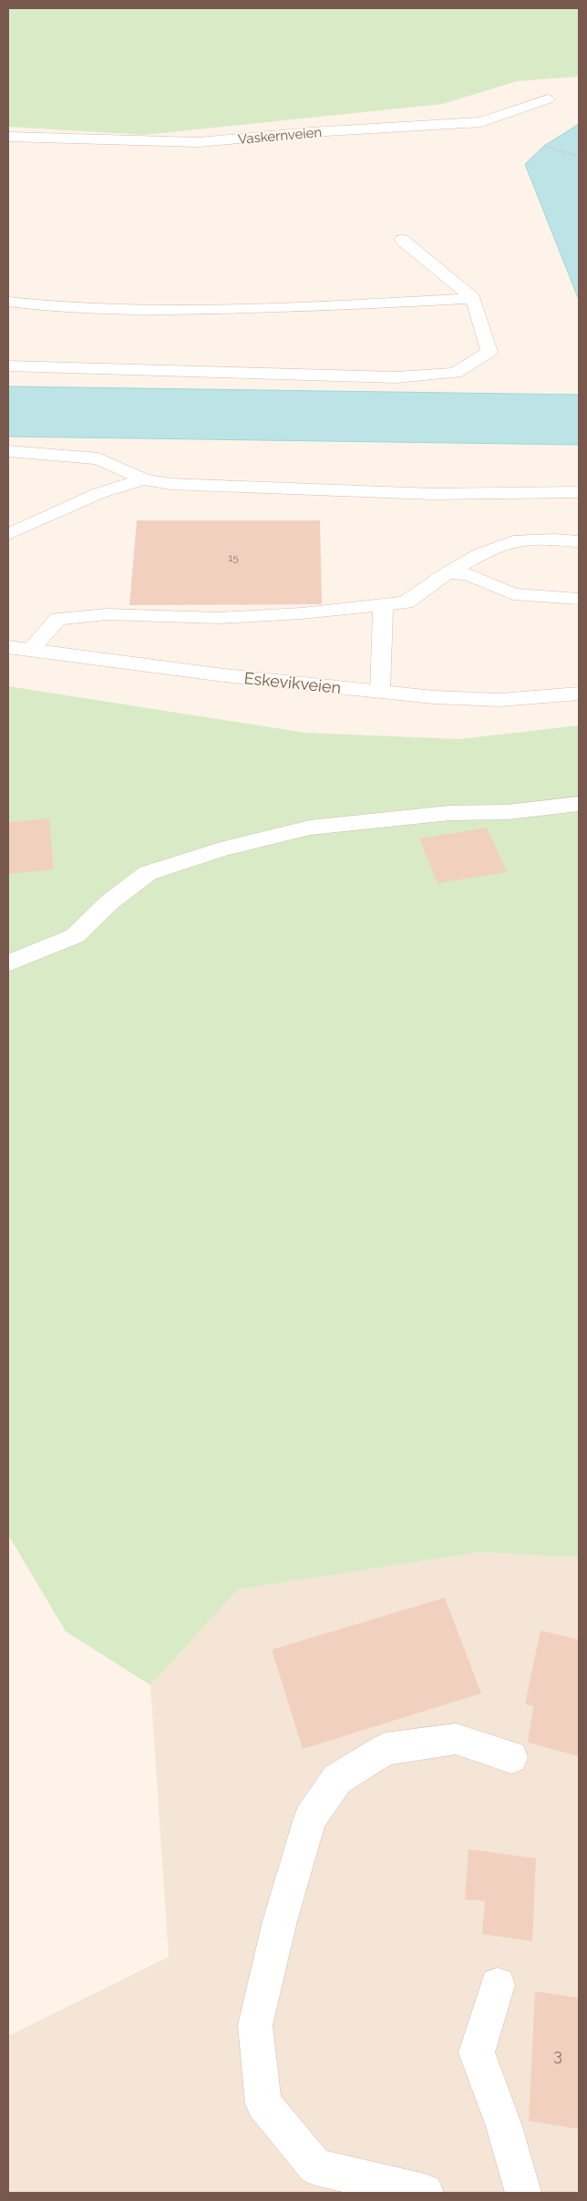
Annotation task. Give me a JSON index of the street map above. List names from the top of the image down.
{
  "streets": {
    "street": ["Vaskernveien", "Eskevikveien"]
  },
  "house_numbers": ["15", "3"]
}
